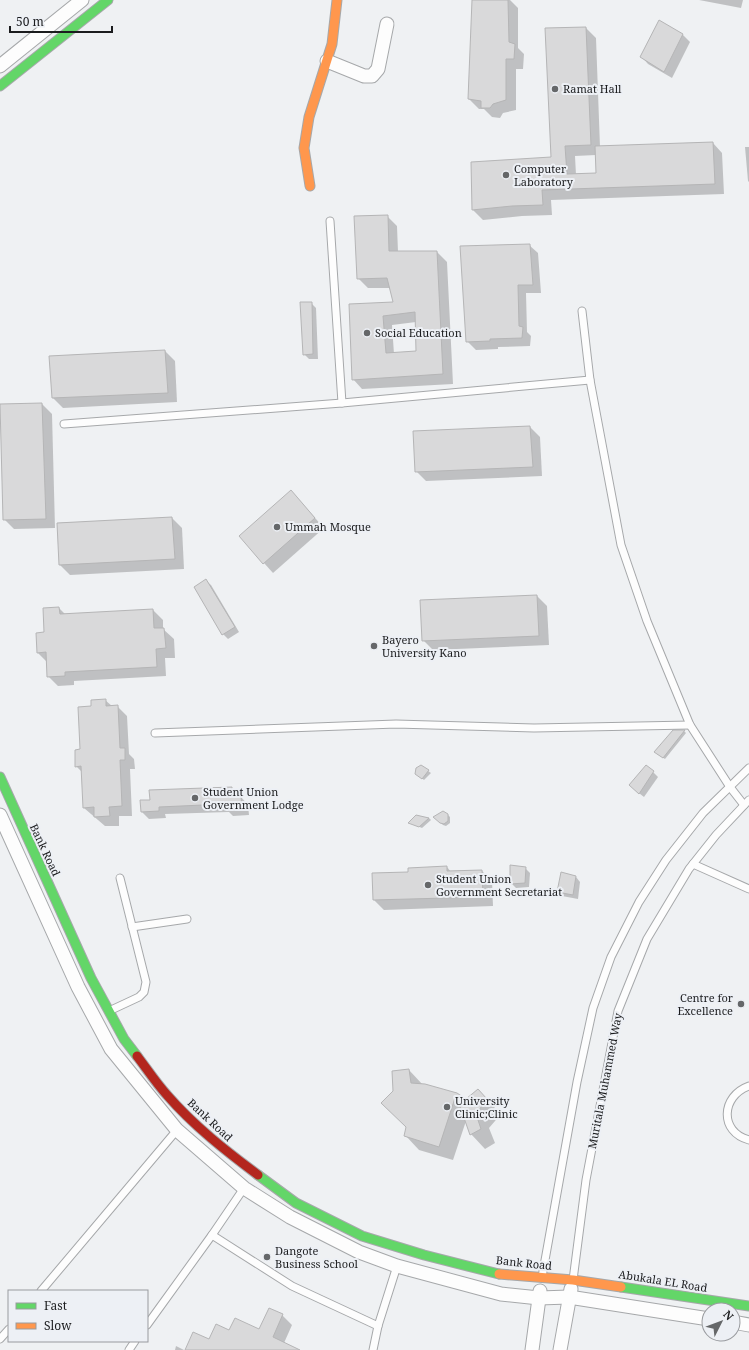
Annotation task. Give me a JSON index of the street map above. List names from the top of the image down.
{
  "streets": {
    "street": ["Bank Road", "Muritala Muhammed Way", "Abukala EL Road"]
  },
  "crossings": [
    ["Bank Road", "Muritala Muhammed Way"],
    ["Bank Road", "Abukala EL Road"],
    ["Muritala Muhammed Way", "Abukala EL Road"]
  ],
  "places": [
    "Ramat Hall",
    "Computer Laboratory",
    "Social Education",
    "Ummah Mosque",
    "Bayero University Kano",
    "Student Union Government Lodge",
    "Student Union Government Secretariat",
    "Centre for Excellence",
    "University Clinic;Clinic",
    "Dangote Business School"
  ],
  "legend": ["Fast", "Slow"],
  "scale_bar": "50 m",
  "north": "top right"
}
